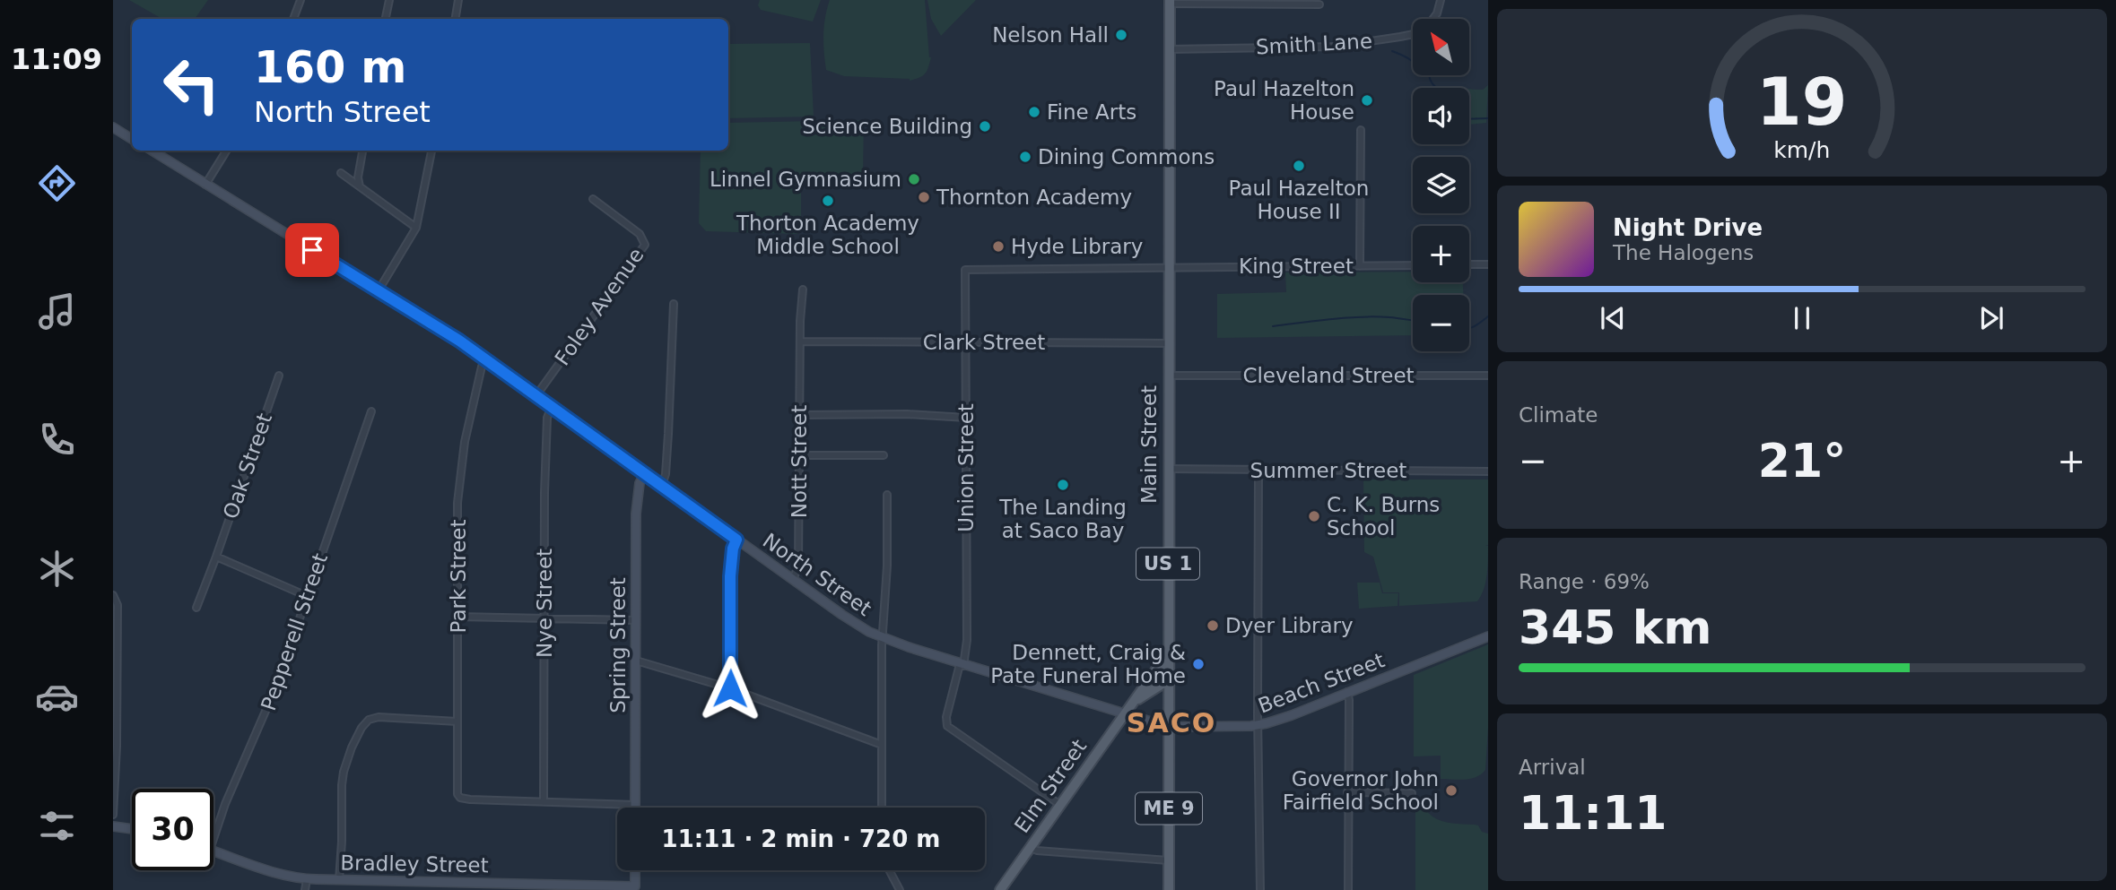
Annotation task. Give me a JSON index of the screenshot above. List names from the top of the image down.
{
  "streets": {
    "main road": [
      "Main Street",
      "US 1",
      "North Street",
      "Spring Street",
      "Beach Street",
      "Elm Street",
      "ME 9",
      "Bradley Street"
    ],
    "street": [
      "Smith Lane",
      "King Street",
      "Foley Avenue",
      "Clark Street",
      "Cleveland Street",
      "Nott Street",
      "Oak Street",
      "Union Street",
      "Summer Street",
      "Park Street",
      "Nye Street",
      "Pepperell Street"
    ]
  },
  "crossings": [
    ["Smith Lane", "Main Street"],
    ["King Street", "Main Street"],
    ["King Street", "Union Street"],
    ["Foley Avenue", "North Street"],
    ["Clark Street", "Main Street"],
    ["Clark Street", "Nott Street"],
    ["Clark Street", "Union Street"],
    ["Cleveland Street", "Main Street"],
    ["Main Street", "Summer Street"],
    ["Main Street", "Beach Street"],
    ["Main Street", "Elm Street"],
    ["Nott Street", "North Street"],
    ["Union Street", "North Street"],
    ["Union Street", "Elm Street"],
    ["North Street", "Park Street"],
    ["North Street", "Nye Street"],
    ["North Street", "Spring Street"],
    ["North Street", "Beach Street"],
    ["North Street", "Elm Street"],
    ["Park Street", "Nye Street"],
    ["Beach Street", "Elm Street"]
  ],
  "districts": ["SACO"],
  "places": [
    "Nelson Hall",
    "Paul Hazelton House",
    "Fine Arts",
    "Science Building",
    "Dining Commons",
    "Paul Hazelton House II",
    "Linnel Gymnasium",
    "Thornton Academy",
    "Thorton Academy Middle School",
    "Hyde Library",
    "The Landing at Saco Bay",
    "C. K. Burns School",
    "Dyer Library",
    "Dennett, Craig & Pate Funeral Home",
    "Governor John Fairfield School"
  ],
  "north": "top left",
  "page": {
    "tabs": "11:09",
    "map_buttons": ["+", "−"],
    "turn": ["160 m", "North Street"],
    "song": ["Night Drive", "The Halogens"],
    "tile": [
      "Climate",
      ["Range · 69%", "345 km"],
      ["Arrival", "11:11"]
    ],
    "heat": ["−", "21°", "+"],
    "limit": "30",
    "trip": "11:11 · 2 min · 720 m",
    "gauge": ["19", "km/h"]
  }
}
